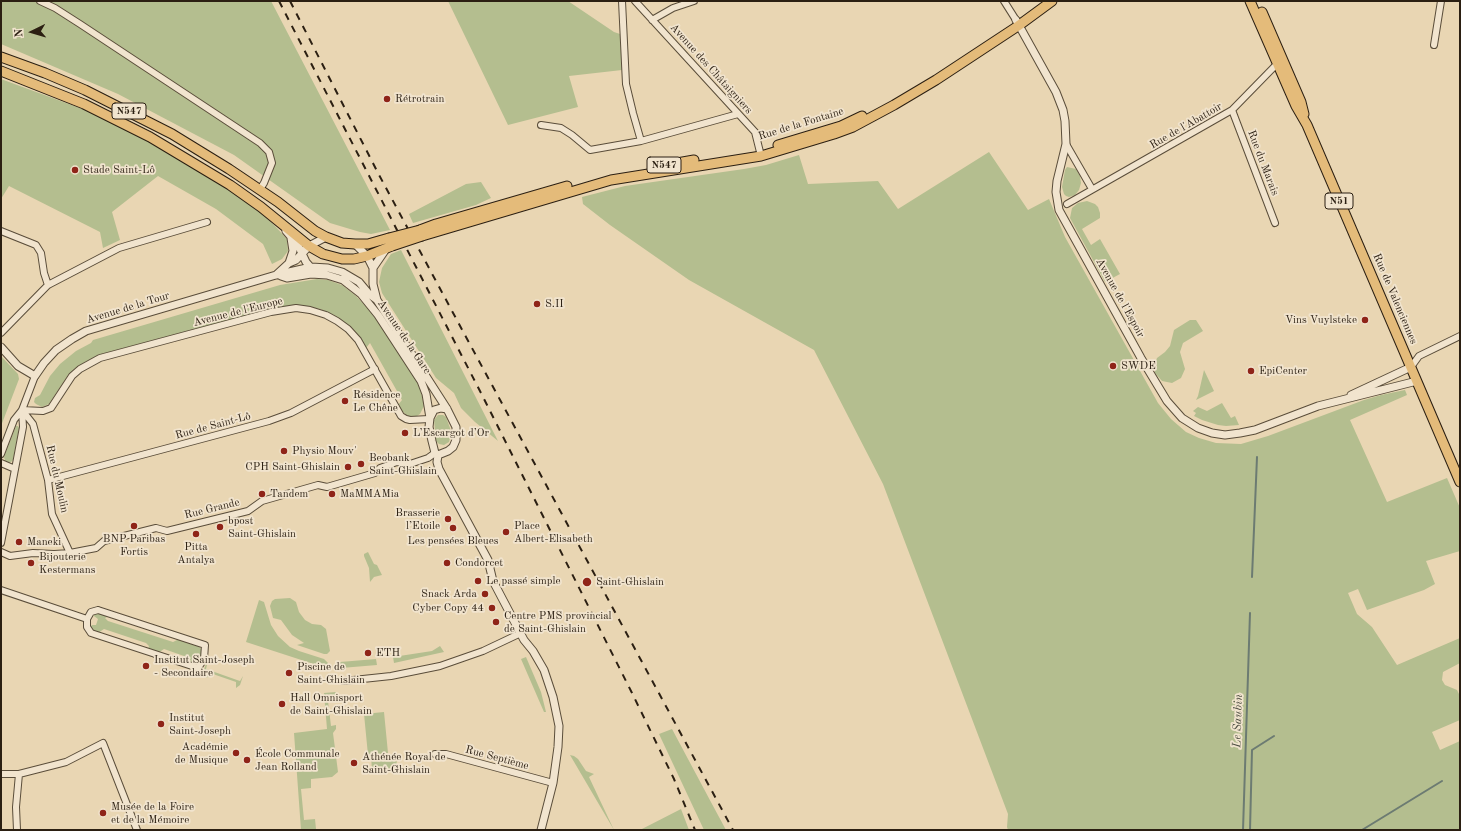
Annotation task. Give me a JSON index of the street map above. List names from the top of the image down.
{
  "streets": {
    "main road": [
      "N547",
      "Rue de la Fontaine",
      "N51",
      "Rue de Valenciennes"
    ],
    "street": [
      "Avenue des Châtaigniers",
      "Rue de l'Abattoir",
      "Rue du Marais",
      "Avenue de l'Espoir",
      "Avenue de la Tour",
      "Avenue de l'Europe",
      "Avenue de la Gare",
      "Rue de Saint-Lô",
      "Rue du Moulin",
      "Rue Grande",
      "Rue Septième"
    ]
  },
  "crossings": [
    ["Avenue des Châtaigniers", "Rue de la Fontaine"],
    ["N547", "Rue de la Fontaine"],
    ["N547", "Avenue de la Tour"],
    ["N547", "Avenue de la Gare"],
    ["Rue de la Fontaine", "Avenue de l'Espoir"],
    ["Rue de l'Abattoir", "Rue du Marais"],
    ["Rue de l'Abattoir", "Rue de Valenciennes"],
    ["Avenue de la Tour", "Avenue de l'Europe"],
    ["Avenue de la Tour", "Avenue de la Gare"],
    ["Avenue de la Tour", "Rue du Moulin"],
    ["Avenue de l'Europe", "Avenue de la Gare"],
    ["Avenue de l'Europe", "Rue de Saint-Lô"],
    ["Avenue de l'Europe", "Rue du Moulin"],
    ["Avenue de la Gare", "Rue Grande"],
    ["Rue de Saint-Lô", "Rue du Moulin"],
    ["Rue du Moulin", "Rue Grande"]
  ],
  "water": ["Le Saubin"],
  "places": [
    "Rétrotrain",
    "Stade Saint-Lô",
    "S.II",
    "Vins Vuylsteke",
    "SWDE",
    "EpiCenter",
    "Résidence Le Chêne",
    "L’Escargot d’Or",
    "Physio Mouv'",
    "Beobank Saint-Ghislain",
    "CPH Saint-Ghislain",
    "Tandem",
    "MaMMAMia",
    "Brasserie l’Etoile",
    "BNP Paribas Fortis",
    "bpost Saint-Ghislain",
    "Les pensées Bleues",
    "Place Albert-Elisabeth",
    "Pitta Antalya",
    "Maneki",
    "Bijouterie Kestermans",
    "Condorcet",
    "Le passé simple",
    "Saint-Ghislain",
    "Snack Arda",
    "Cyber Copy 44",
    "Centre PMS provincial de Saint-Ghislain",
    "ETH",
    "Institut Saint-Joseph - Secondaire",
    "Piscine de Saint-Ghislain",
    "Hall Omnisport de Saint-Ghislain",
    "Institut Saint-Joseph",
    "Académie de Musique",
    "École Communale Jean Rolland",
    "Athénée Royal de Saint-Ghislain",
    "Musée de la Foire et de la Mémoire"
  ],
  "north": "left"
}
